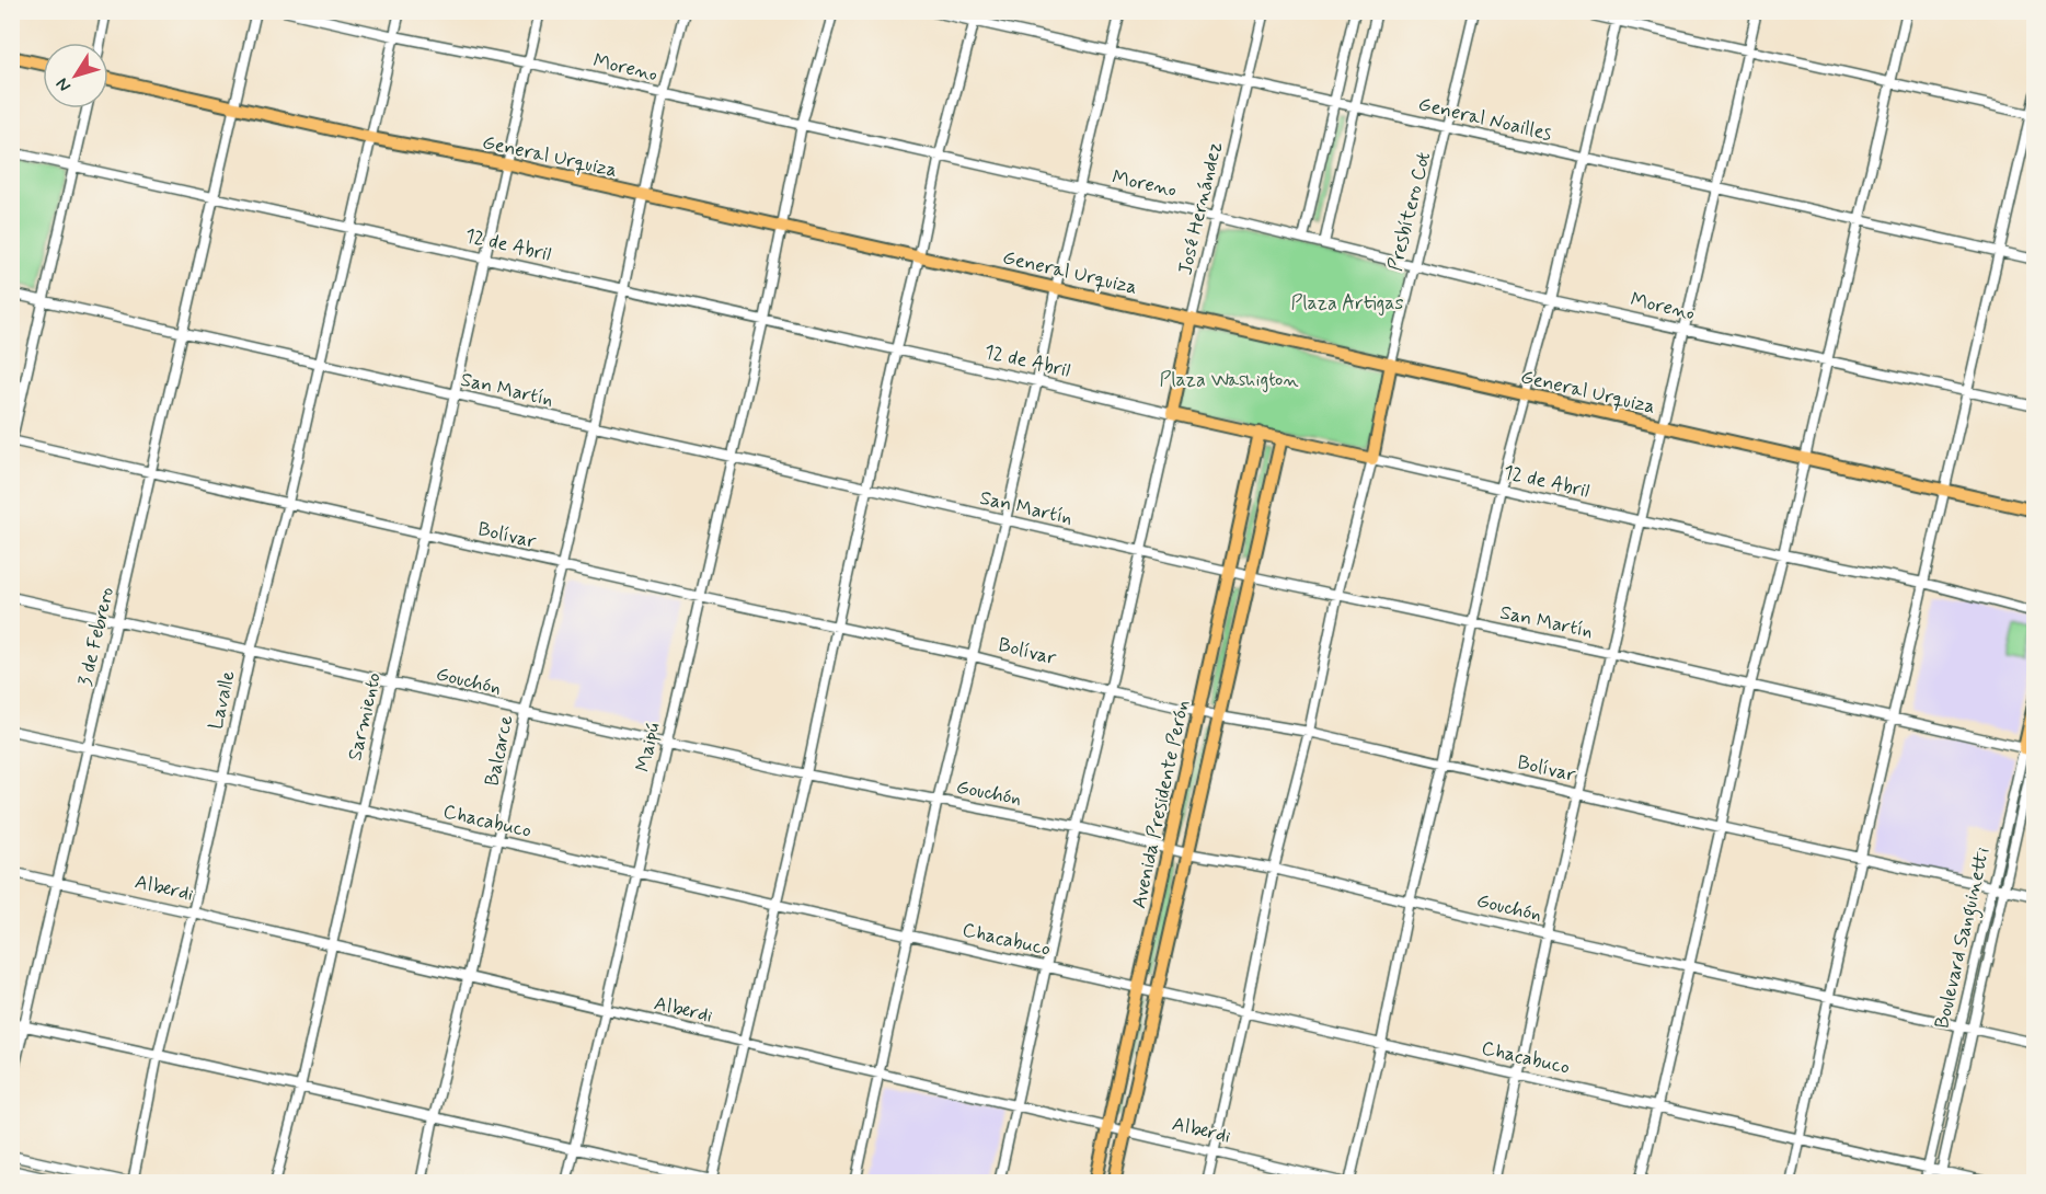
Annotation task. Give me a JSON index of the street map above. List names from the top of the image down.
{
  "streets": {
    "main road": [
      "General Urquiza",
      "José Hernández",
      "Presbítero Cot",
      "12 de Abril",
      "Avenida Presidente Perón",
      "Boulevard Sanguinetti"
    ],
    "street": [
      "Moreno",
      "General Noailles",
      "San Martín",
      "Bolívar",
      "3 de Febrero",
      "Gouchón",
      "Lavalle",
      "Sarmiento",
      "Maipú",
      "Balcarce",
      "Chacabuco",
      "Alberdi"
    ]
  },
  "crossings": [
    ["Moreno", "José Hernández"],
    ["Moreno", "Presbítero Cot"],
    ["Moreno", "Lavalle"],
    ["Moreno", "Sarmiento"],
    ["Moreno", "Maipú"],
    ["Moreno", "Balcarce"],
    ["General Noailles", "José Hernández"],
    ["General Noailles", "Presbítero Cot"],
    ["General Urquiza", "José Hernández"],
    ["General Urquiza", "Presbítero Cot"],
    ["General Urquiza", "3 de Febrero"],
    ["General Urquiza", "Lavalle"],
    ["General Urquiza", "Sarmiento"],
    ["General Urquiza", "Maipú"],
    ["General Urquiza", "Balcarce"],
    ["José Hernández", "12 de Abril"],
    ["Presbítero Cot", "12 de Abril"],
    ["12 de Abril", "3 de Febrero"],
    ["12 de Abril", "Lavalle"],
    ["12 de Abril", "Sarmiento"],
    ["12 de Abril", "Maipú"],
    ["12 de Abril", "Balcarce"],
    ["12 de Abril", "Avenida Presidente Perón"],
    ["San Martín", "3 de Febrero"],
    ["San Martín", "Lavalle"],
    ["San Martín", "Sarmiento"],
    ["San Martín", "Maipú"],
    ["San Martín", "Balcarce"],
    ["San Martín", "Avenida Presidente Perón"],
    ["San Martín", "Boulevard Sanguinetti"],
    ["Bolívar", "3 de Febrero"],
    ["Bolívar", "Lavalle"],
    ["Bolívar", "Sarmiento"],
    ["Bolívar", "Maipú"],
    ["Bolívar", "Balcarce"],
    ["Bolívar", "Avenida Presidente Perón"],
    ["Bolívar", "Boulevard Sanguinetti"],
    ["3 de Febrero", "Gouchón"],
    ["3 de Febrero", "Chacabuco"],
    ["3 de Febrero", "Alberdi"],
    ["Gouchón", "Lavalle"],
    ["Gouchón", "Sarmiento"],
    ["Gouchón", "Maipú"],
    ["Gouchón", "Balcarce"],
    ["Gouchón", "Avenida Presidente Perón"],
    ["Gouchón", "Boulevard Sanguinetti"],
    ["Lavalle", "Chacabuco"],
    ["Lavalle", "Alberdi"],
    ["Sarmiento", "Chacabuco"],
    ["Sarmiento", "Alberdi"],
    ["Maipú", "Chacabuco"],
    ["Maipú", "Alberdi"],
    ["Balcarce", "Chacabuco"],
    ["Balcarce", "Alberdi"],
    ["Avenida Presidente Perón", "Chacabuco"],
    ["Avenida Presidente Perón", "Alberdi"],
    ["Chacabuco", "Boulevard Sanguinetti"]
  ],
  "parks": ["Plaza Artigas", "Plaza Washigton"],
  "north": "bottom left"
}
